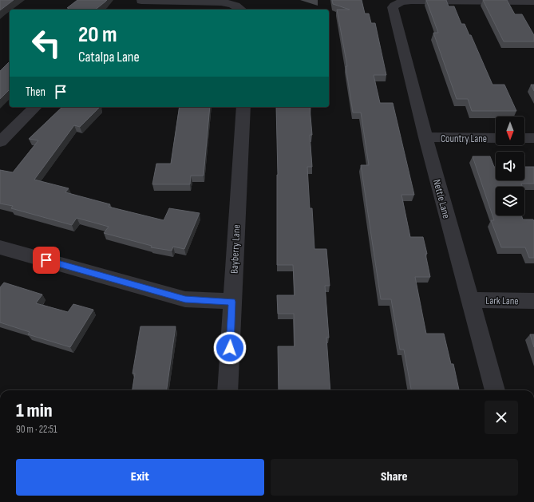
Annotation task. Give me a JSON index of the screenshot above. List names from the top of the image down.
{
  "streets": {
    "street": [
      "Country Lane",
      "Nettle Lane",
      "Bayberry Lane",
      "Lark Lane"
    ]
  },
  "crossings": [
    ["Country Lane", "Nettle Lane"],
    ["Nettle Lane", "Lark Lane"]
  ],
  "north": "bottom",
  "page": {
    "turn": ["20 m", "Catalpa Lane"],
    "then": "Then",
    "heading": ["1 min", "90 m · 22:51"],
    "buttons": ["Exit", "Share"]
  }
}
